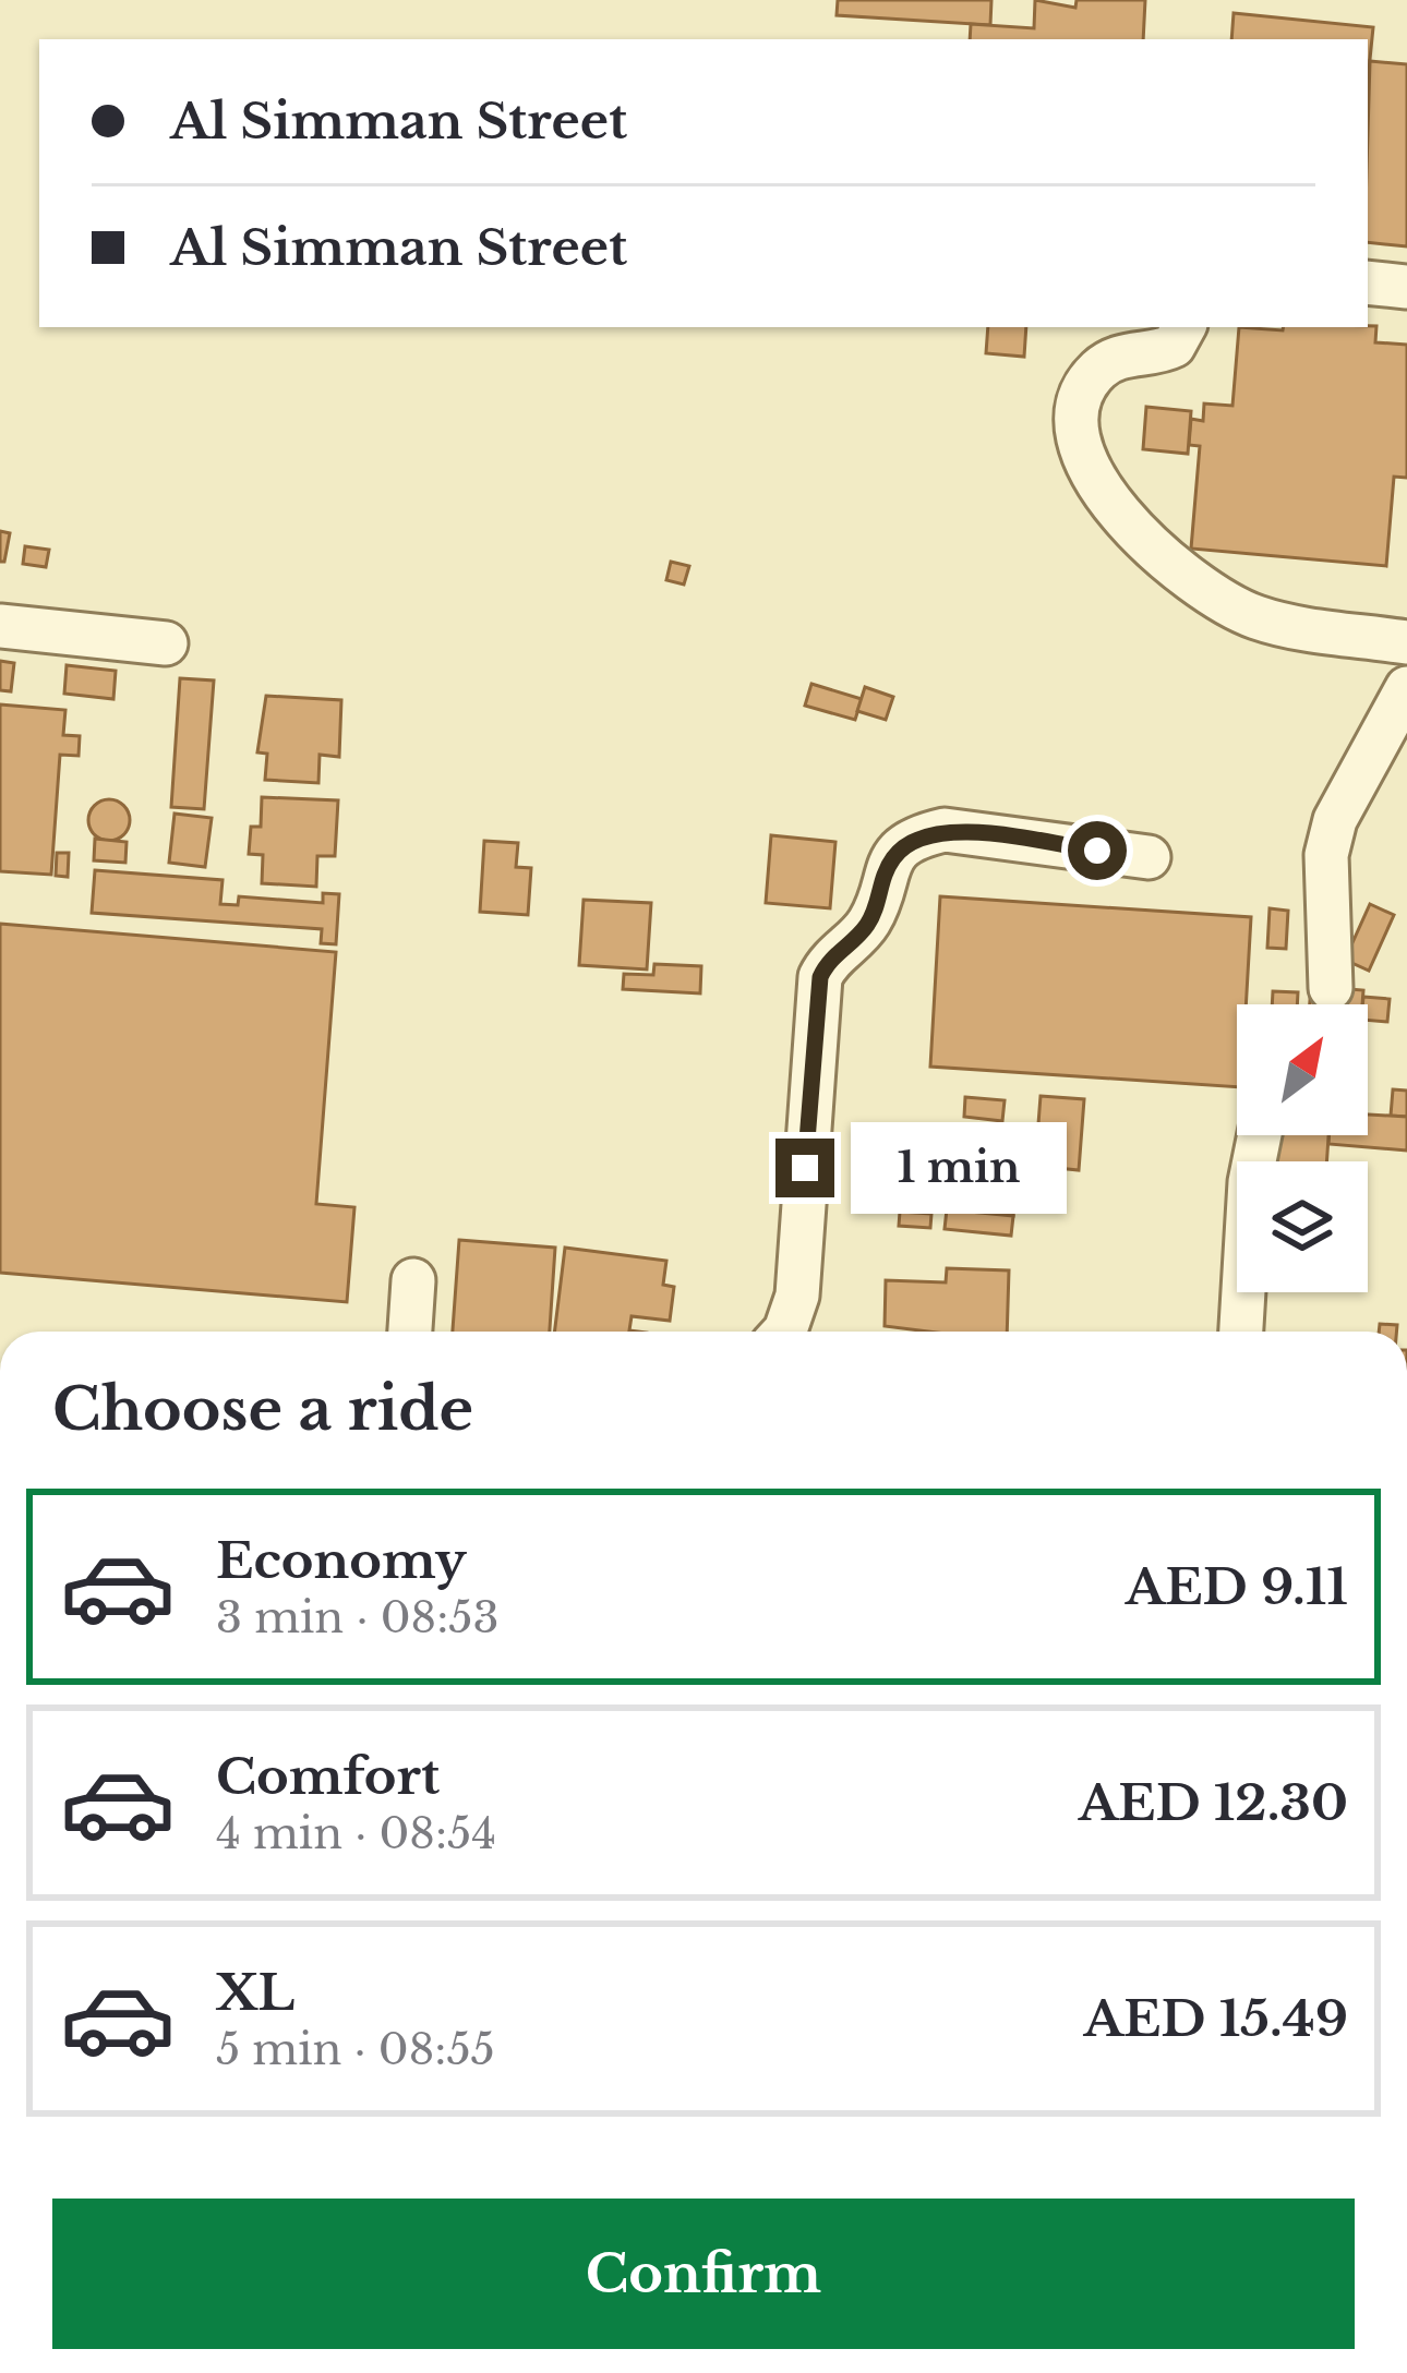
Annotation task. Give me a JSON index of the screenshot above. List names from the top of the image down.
{
  "north": "top right",
  "page": {
    "banner": ["Al Simman Street", "Al Simman Street"],
    "bubble": "1 min",
    "heading": "Choose a ride",
    "list": [
      {
        "name": "Economy",
        "note": "3 min · 08:53",
        "value": "AED 9.11"
      },
      {
        "name": "Comfort",
        "note": "4 min · 08:54",
        "value": "AED 12.30"
      },
      {
        "name": "XL",
        "note": "5 min · 08:55",
        "value": "AED 15.49"
      }
    ],
    "buttons": "Confirm"
  }
}
